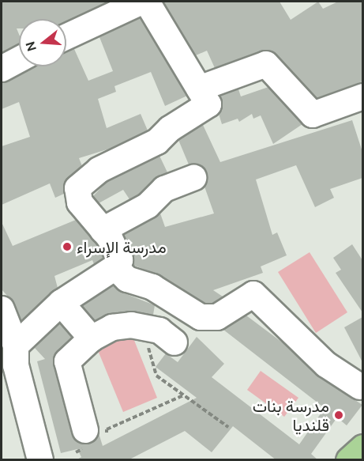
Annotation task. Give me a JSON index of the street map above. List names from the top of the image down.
{
  "places": ["مدرسة الإسراء", "مدرسة بنات قلنديا"],
  "north": "left"
}
